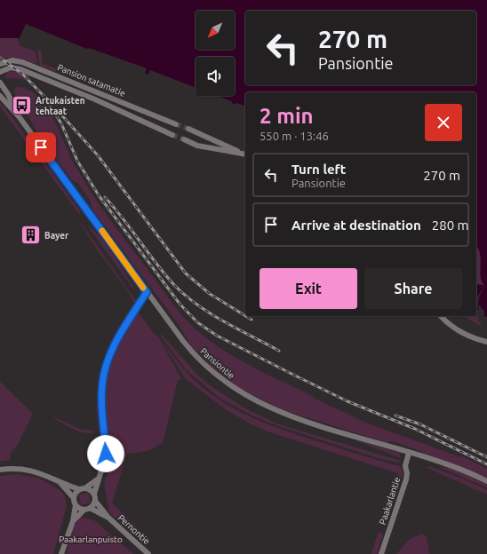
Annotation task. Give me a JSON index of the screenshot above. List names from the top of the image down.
{
  "streets": {
    "street": [
      "Pansion satamatie",
      "Pansiontie",
      "Paakarlantie",
      "Pernontie"
    ]
  },
  "crossings": [
    ["Pansiontie", "Paakarlantie"]
  ],
  "parks": ["Paakarlanpuisto"],
  "places": {
    "bus stop": ["Artukaisten tehtaat"],
    "building": ["Bayer"]
  },
  "north": "bottom left",
  "page": {
    "turn": ["270 m", "Pansiontie"],
    "heading": ["2 min", "550 m · 13:46"],
    "list": [
      {
        "name": "Turn left",
        "note": "Pansiontie",
        "value": "270 m"
      },
      {
        "name": "Arrive at destination",
        "value": "280 m"
      }
    ],
    "buttons": ["Exit", "Share"]
  }
}
